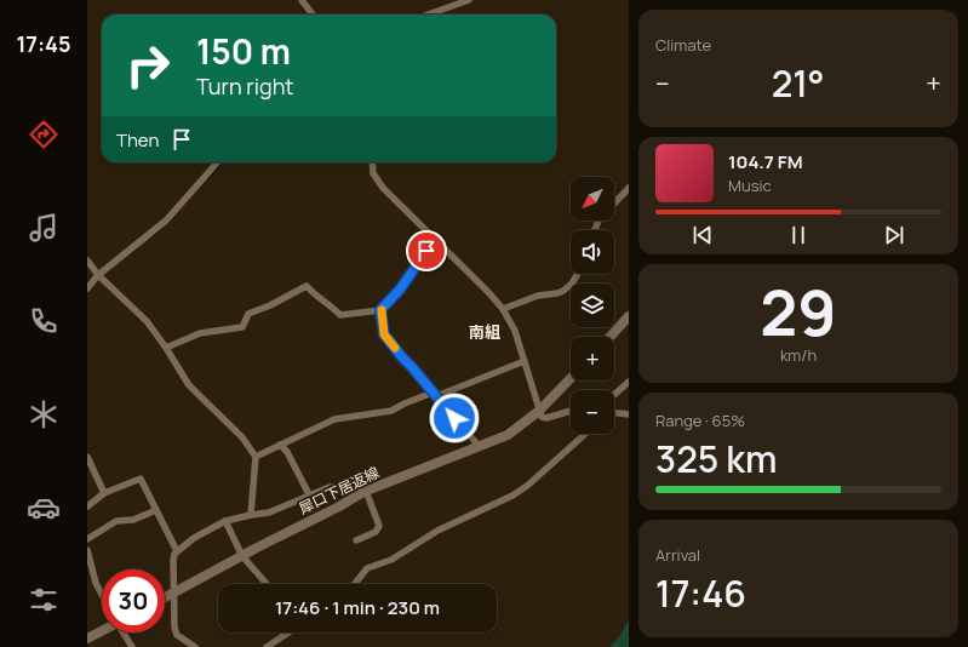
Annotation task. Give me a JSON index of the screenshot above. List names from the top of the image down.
{
  "streets": {
    "main road": ["犀口下居返線"]
  },
  "districts": ["南組"],
  "north": "bottom left",
  "page": {
    "tabs": "17:45",
    "tile": [
      "Climate",
      ["29", "km/h"],
      ["Range · 65%", "325 km"],
      ["Arrival", "17:46"]
    ],
    "turn": ["150 m", "Turn right"],
    "heat": ["−", "21°", "+"],
    "then": "Then",
    "song": ["104.7 FM", "Music"],
    "map_buttons": ["+", "−"],
    "limit": "30",
    "trip": "17:46 · 1 min · 230 m"
  }
}
